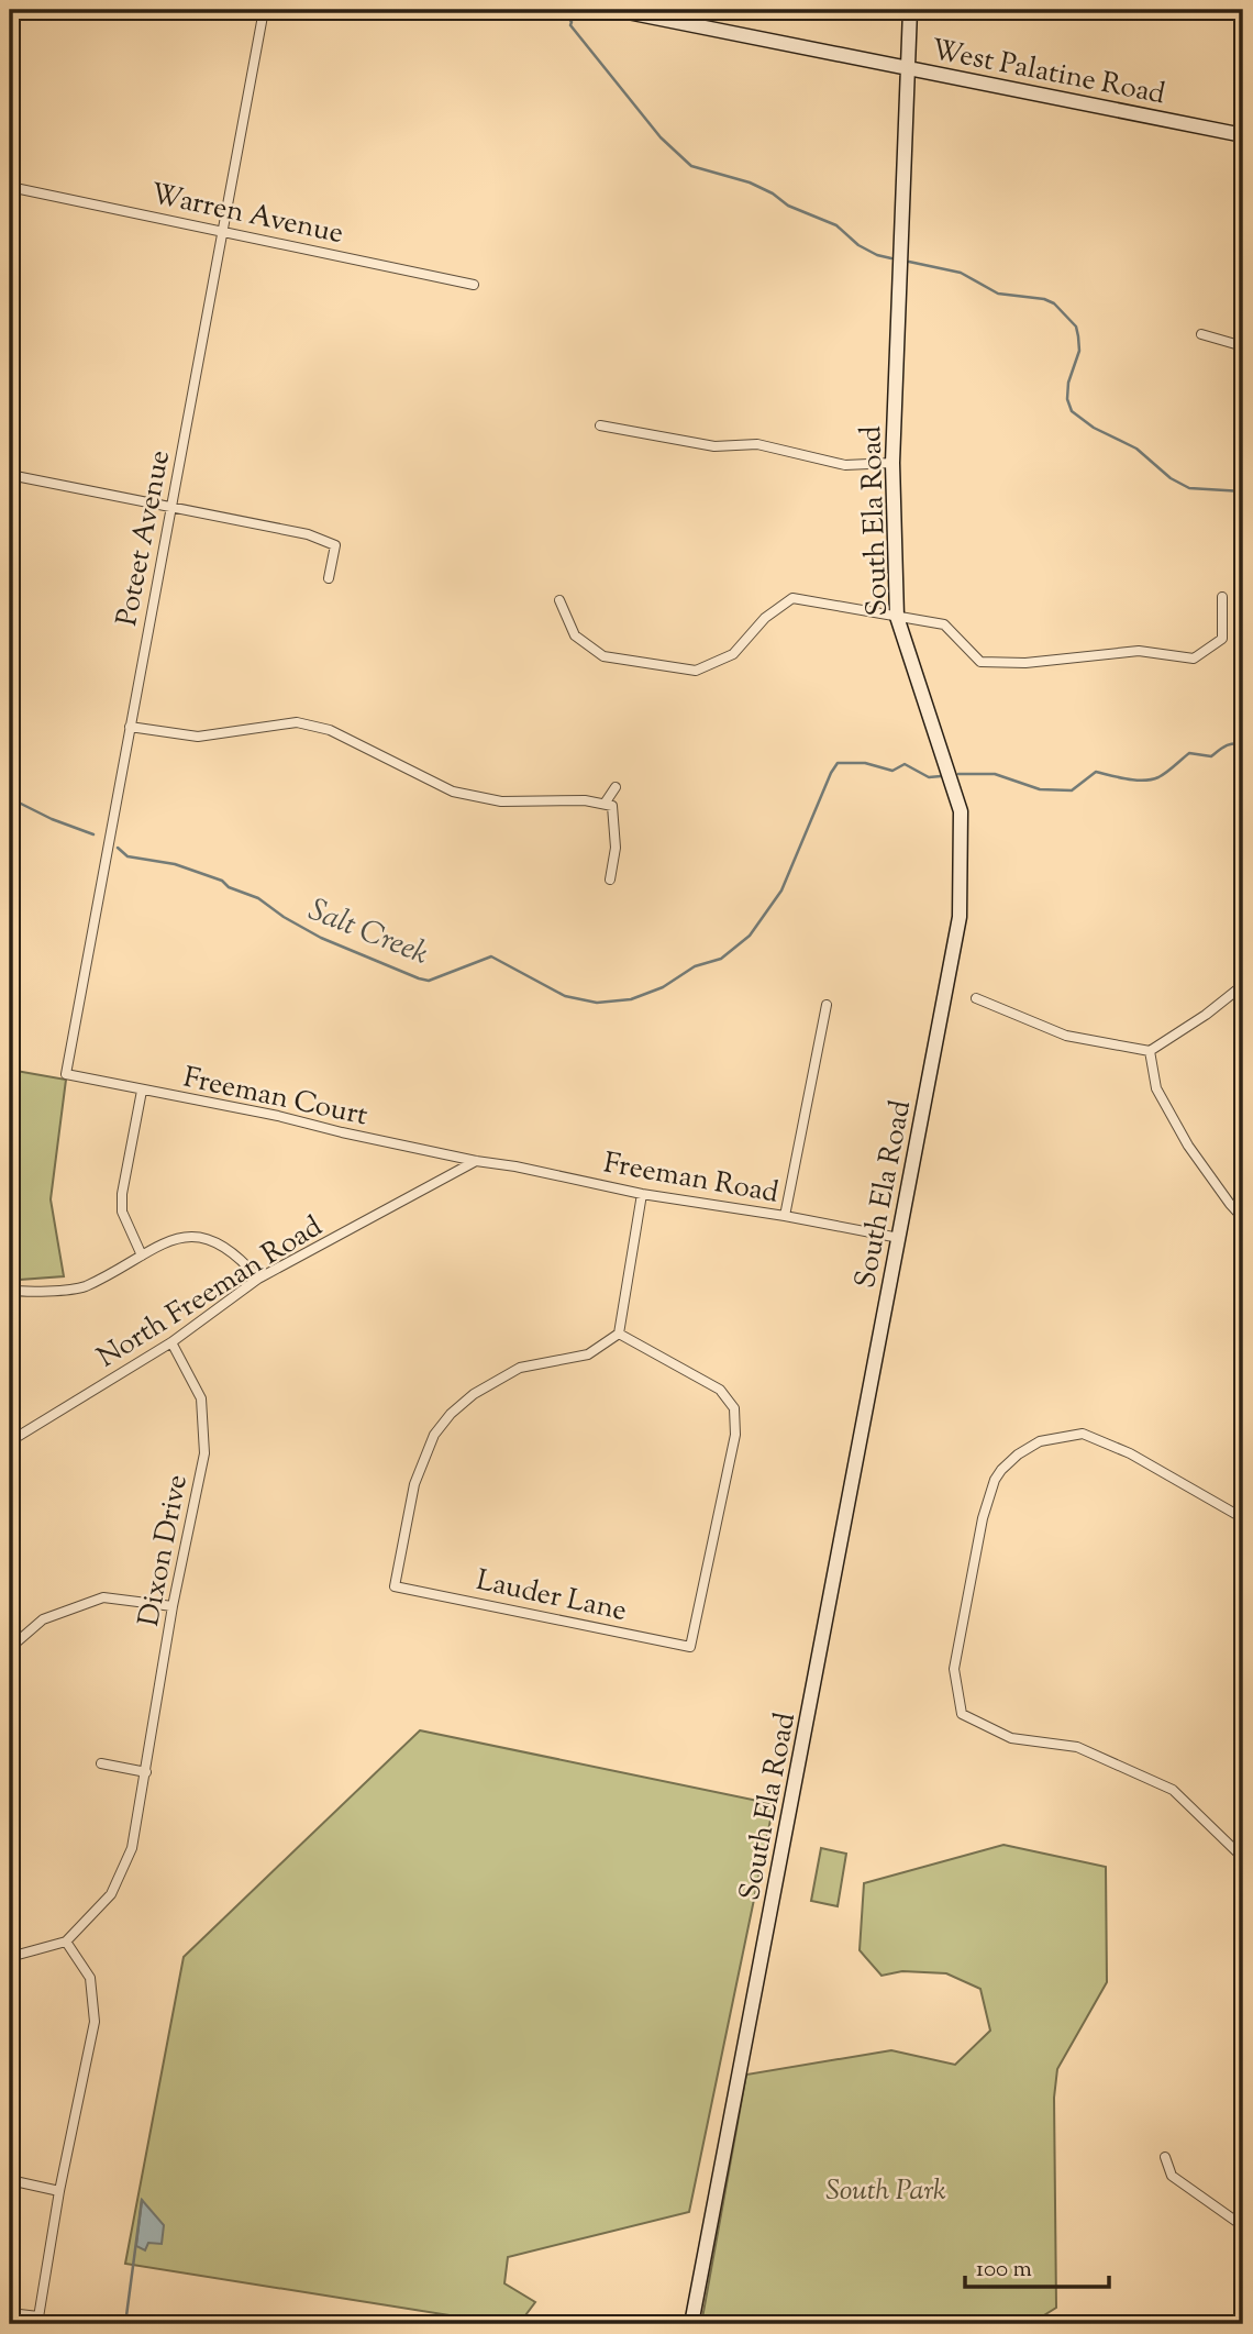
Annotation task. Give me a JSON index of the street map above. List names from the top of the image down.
{
  "streets": {
    "main road": ["West Palatine Road", "South Ela Road"],
    "street": [
      "Warren Avenue",
      "Poteet Avenue",
      "Freeman Court",
      "Freeman Road",
      "North Freeman Road",
      "Dixon Drive",
      "Lauder Lane"
    ]
  },
  "crossings": [
    ["West Palatine Road", "South Ela Road"],
    ["Warren Avenue", "Poteet Avenue"],
    ["South Ela Road", "Freeman Road"],
    ["Poteet Avenue", "Freeman Court"],
    ["Freeman Court", "Freeman Road"],
    ["Freeman Court", "North Freeman Road"],
    ["Freeman Road", "North Freeman Road"],
    ["North Freeman Road", "Dixon Drive"]
  ],
  "water": ["Salt Creek"],
  "parks": ["South Park"],
  "scale_bar": "100 m"
}
